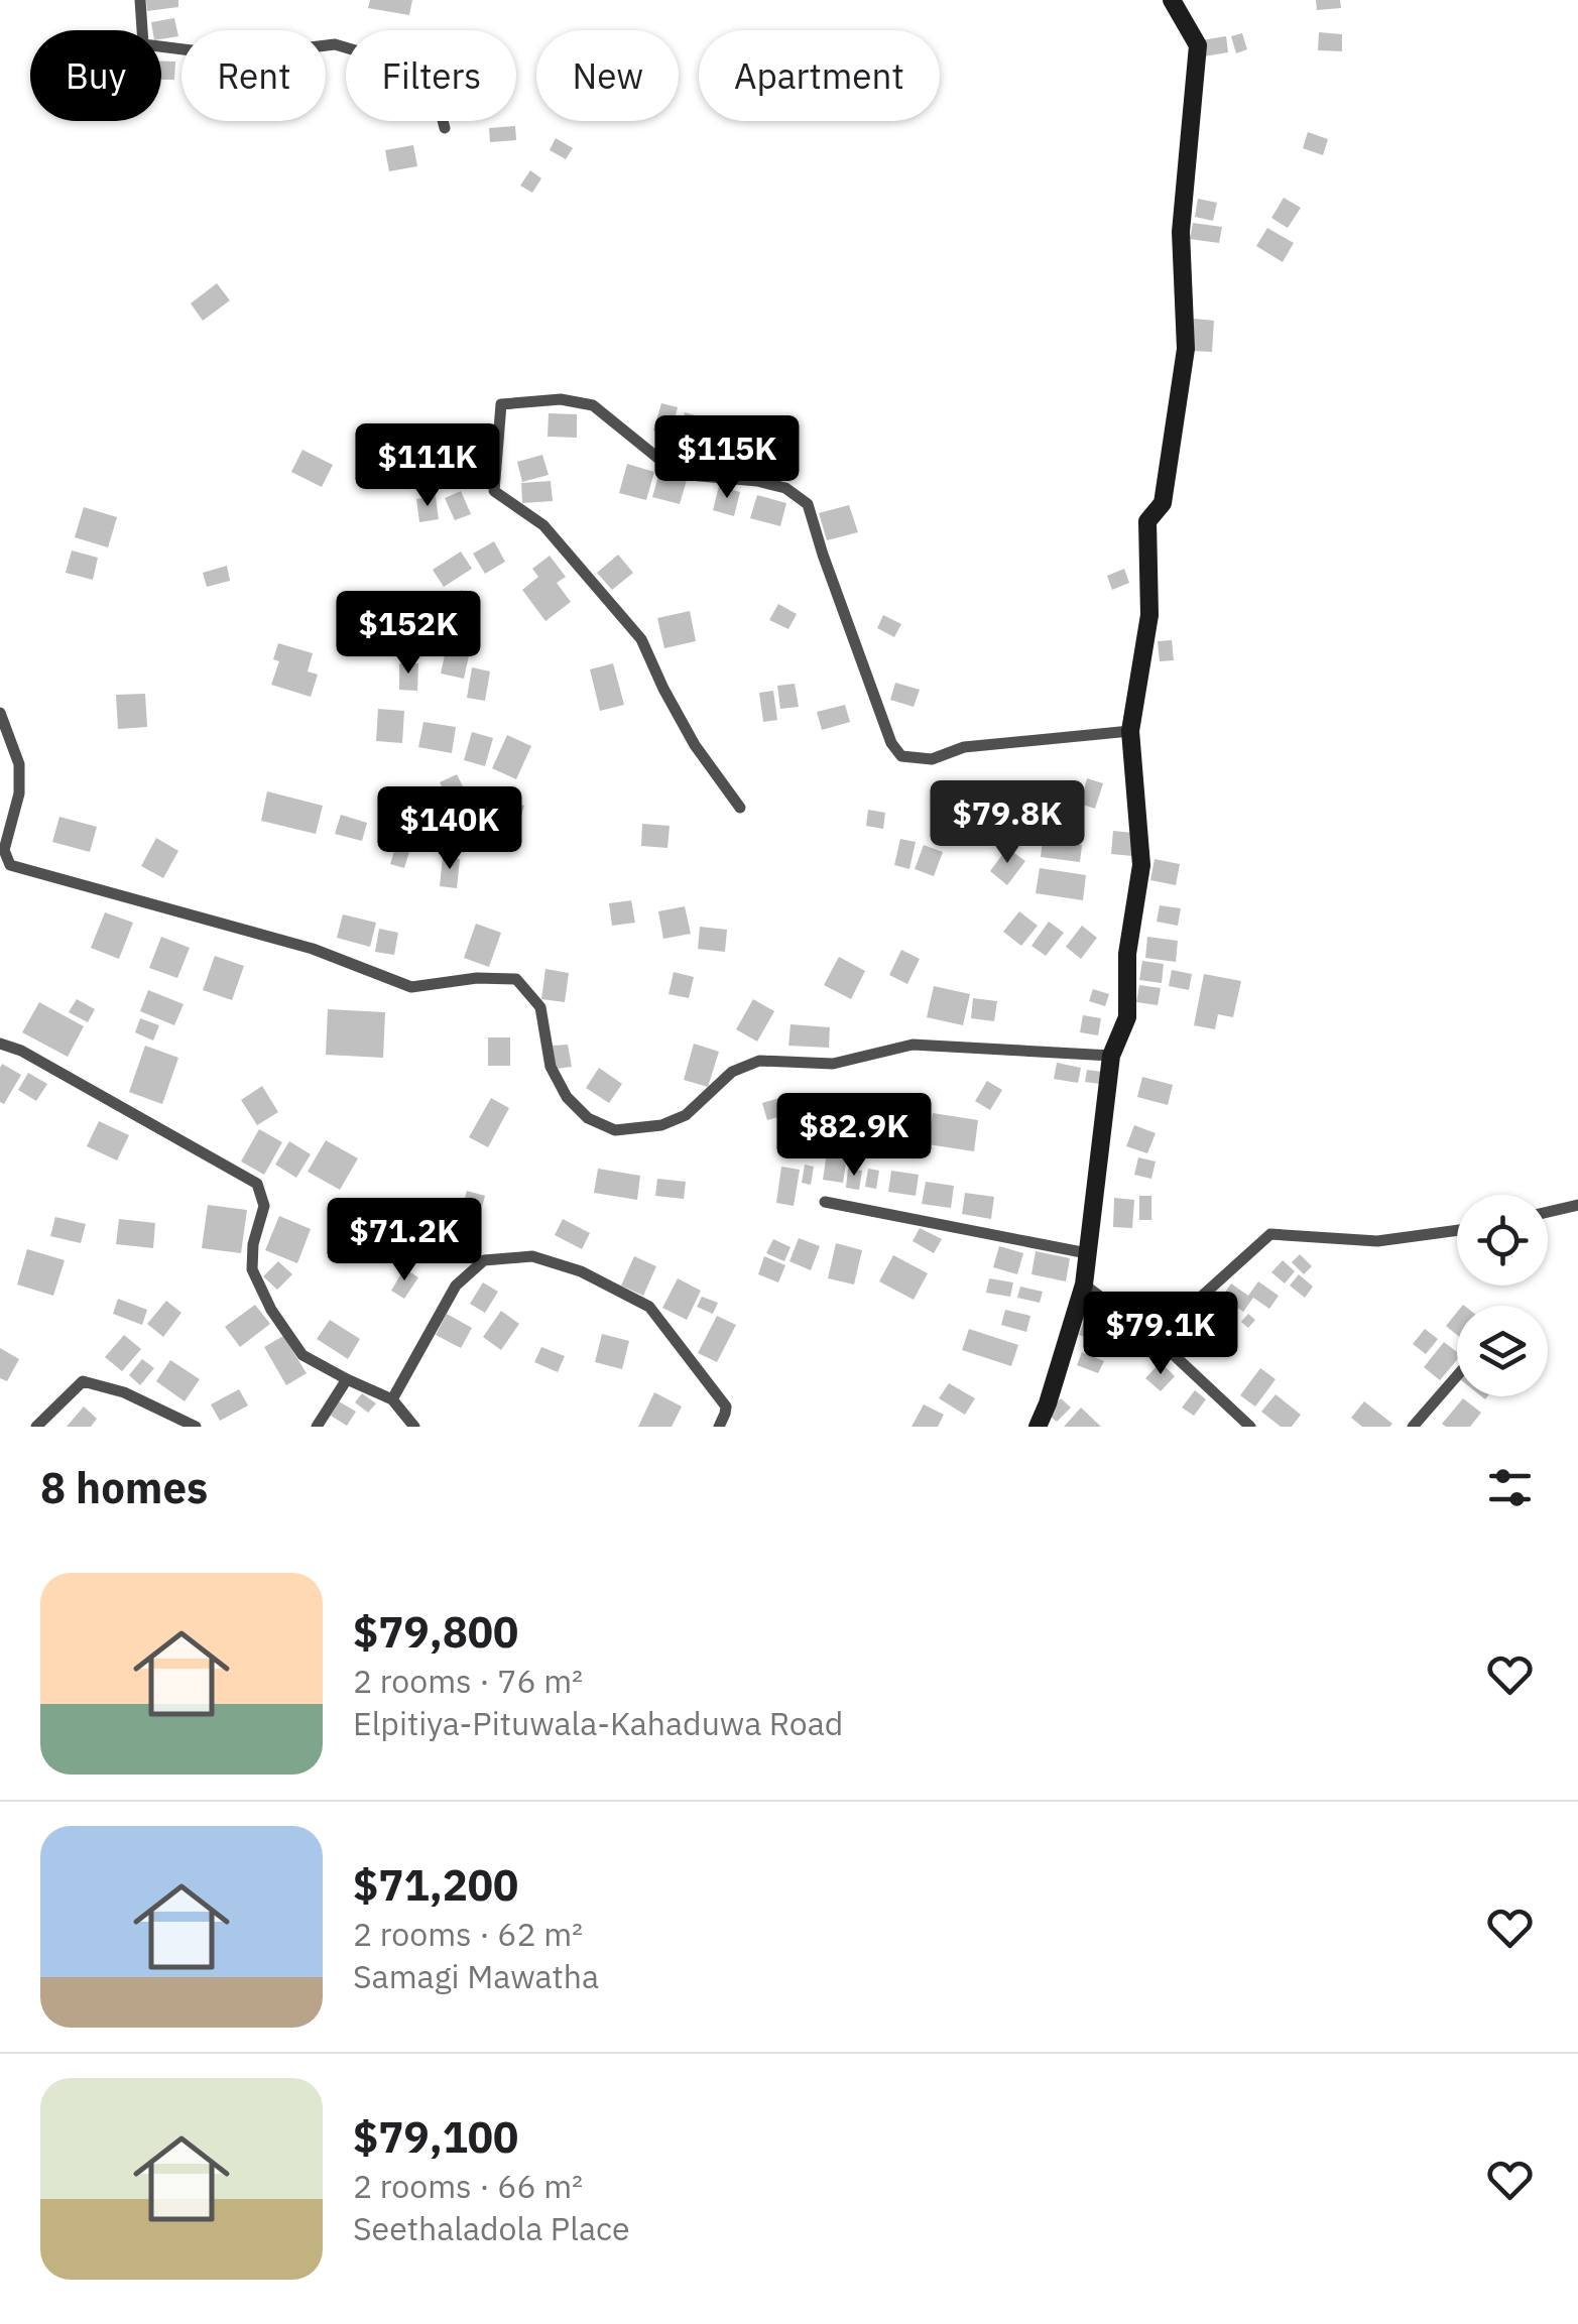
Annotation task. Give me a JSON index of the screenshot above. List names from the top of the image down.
{
  "page": {
    "chip": [
      "Buy",
      "Rent",
      "Filters",
      "New",
      "Apartment"
    ],
    "price": [
      "$115K",
      "$111K",
      "$152K",
      "$79.8K",
      "$140K",
      "$82.9K",
      "$71.2K",
      "$79.1K"
    ],
    "heading": "8 homes",
    "list": [
      {
        "name": "$79,800",
        "note": "2 rooms · 76 m² · Elpitiya-Pituwala-Kahaduwa Road"
      },
      {
        "name": "$71,200",
        "note": "2 rooms · 62 m² · Samagi Mawatha"
      },
      {
        "name": "$79,100",
        "note": "2 rooms · 66 m² · Seethaladola Place"
      }
    ]
  }
}
